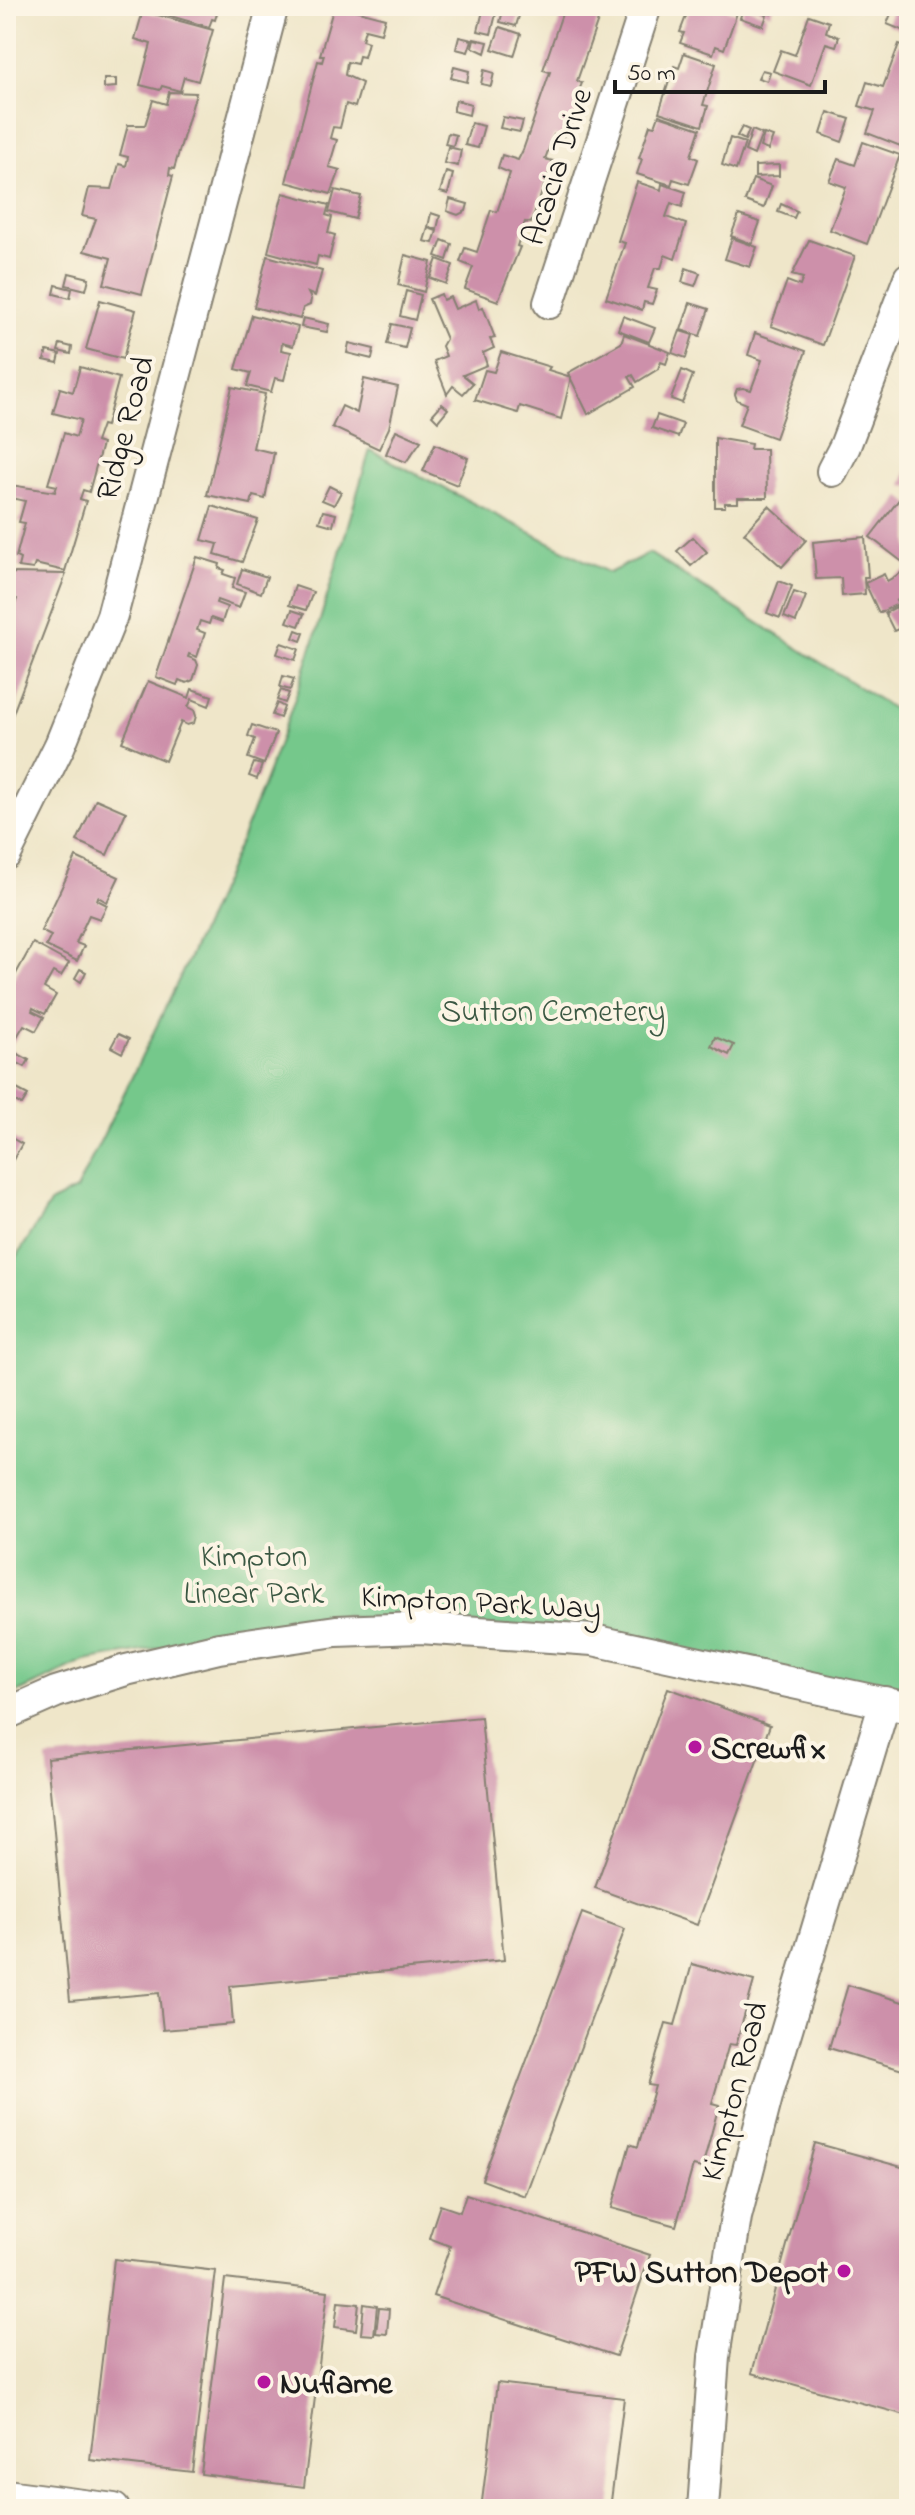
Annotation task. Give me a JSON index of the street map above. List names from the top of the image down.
{
  "streets": {
    "street": [
      "Acacia Drive",
      "Ridge Road",
      "Kimpton Park Way",
      "Kimpton Road"
    ]
  },
  "crossings": [
    ["Kimpton Park Way", "Kimpton Road"]
  ],
  "parks": ["Sutton Cemetery", "Kimpton Linear Park"],
  "places": ["Screwfix", "PFW Sutton Depot", "Nuflame"],
  "scale_bar": "50 m"
}
